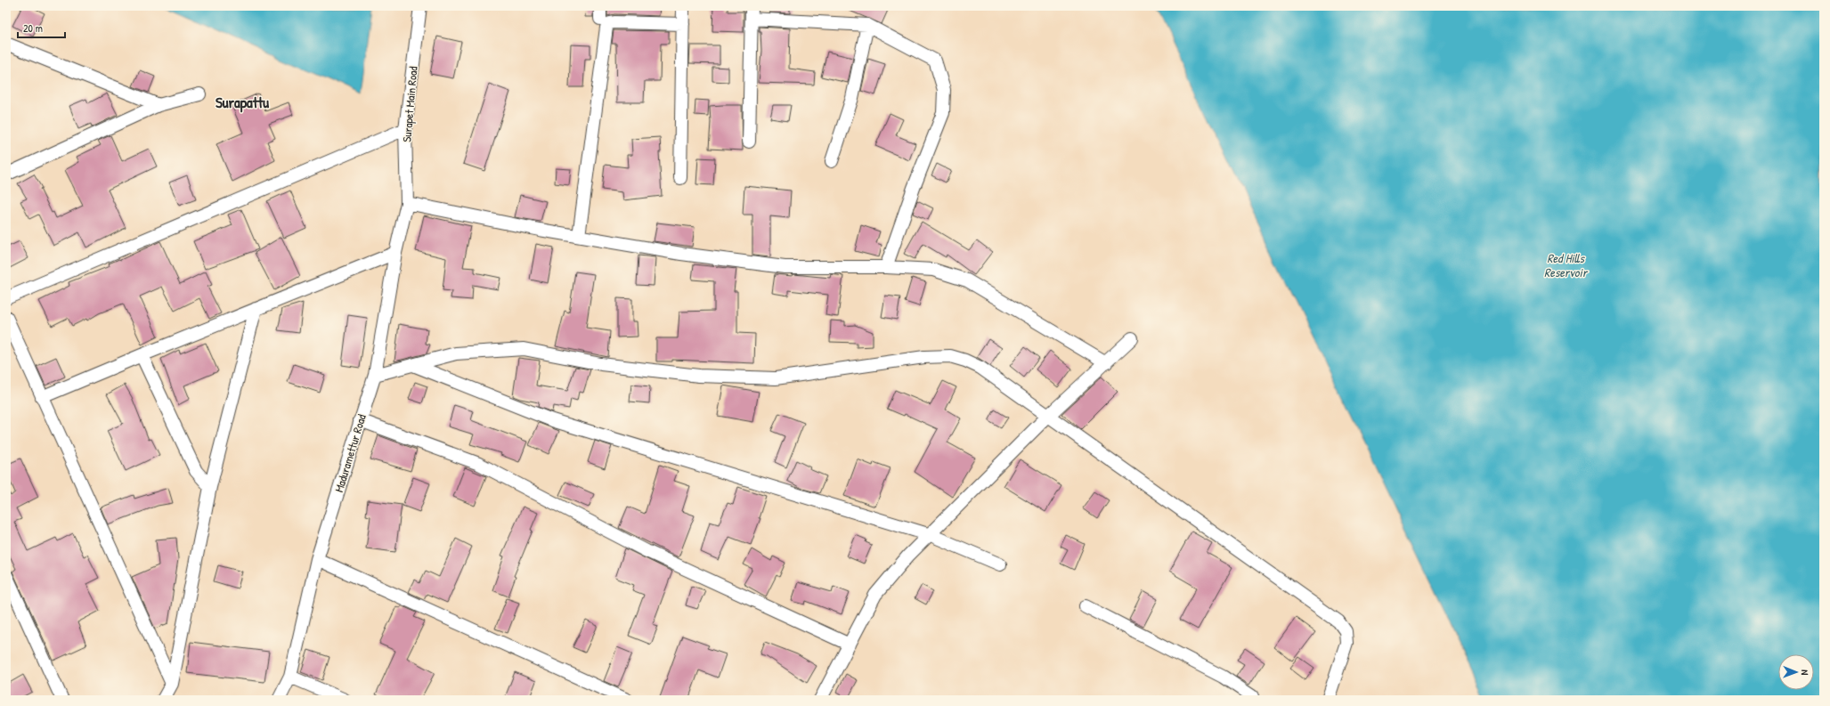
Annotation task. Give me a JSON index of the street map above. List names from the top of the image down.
{
  "streets": {
    "street": ["Surapet Main Road", "Maduramettur Road"]
  },
  "crossings": [
    ["Surapet Main Road", "Maduramettur Road"]
  ],
  "districts": ["Surapattu"],
  "water": ["Red Hills Reservoir"],
  "scale_bar": "20 m",
  "north": "right"
}
